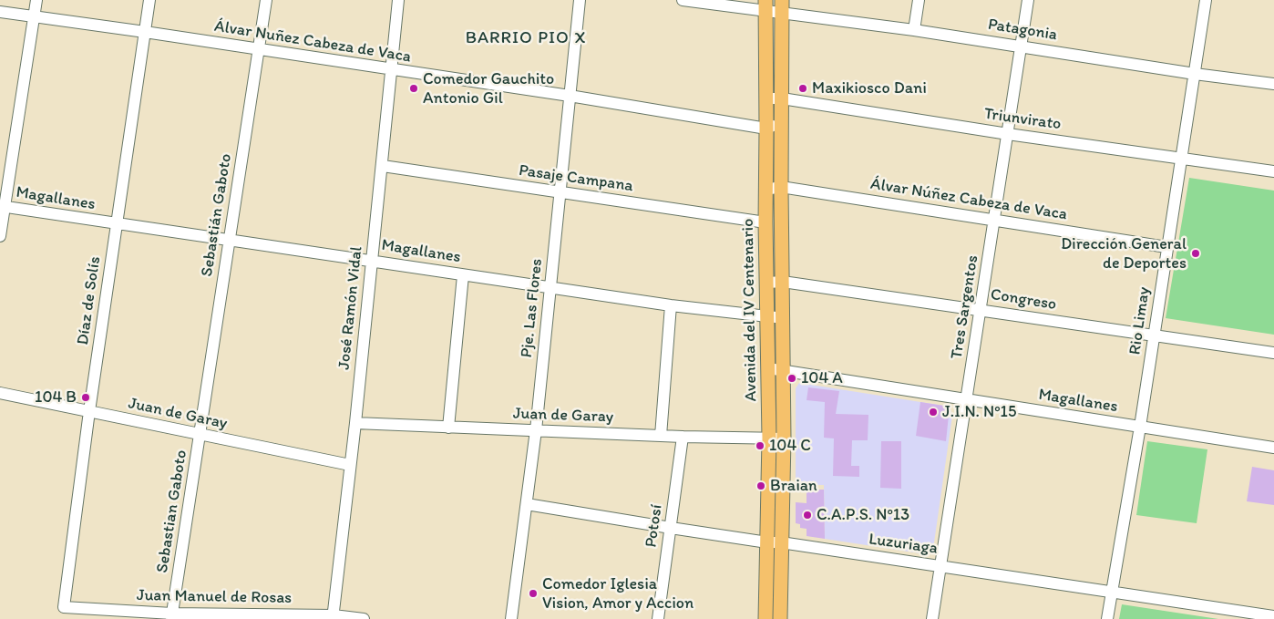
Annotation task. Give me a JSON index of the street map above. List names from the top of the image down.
{
  "streets": {
    "main road": ["Avenida del IV Centenario"],
    "street": [
      "Patagonia",
      "Álvar Nuñez Cabeza de Vaca",
      "Triunvirato",
      "Pasaje Campana",
      "Magallanes",
      "Álvar Núñez Cabeza de Vaca",
      "Sebastián Gaboto",
      "Congreso",
      "Díaz de Solís",
      "Tres Sargentos",
      "José Ramón Vidal",
      "Pje. Las Flores",
      "Rio Limay",
      "Juan de Garay",
      "Sebastian Gaboto",
      "Potosí",
      "Luzuriaga",
      "Juan Manuel de Rosas"
    ]
  },
  "crossings": [
    ["Patagonia", "Tres Sargentos"],
    ["Patagonia", "Avenida del IV Centenario"],
    ["Patagonia", "Rio Limay"],
    ["Álvar Nuñez Cabeza de Vaca", "Sebastián Gaboto"],
    ["Álvar Nuñez Cabeza de Vaca", "Díaz de Solís"],
    ["Álvar Nuñez Cabeza de Vaca", "José Ramón Vidal"],
    ["Álvar Nuñez Cabeza de Vaca", "Pje. Las Flores"],
    ["Álvar Nuñez Cabeza de Vaca", "Avenida del IV Centenario"],
    ["Triunvirato", "Tres Sargentos"],
    ["Triunvirato", "Avenida del IV Centenario"],
    ["Triunvirato", "Rio Limay"],
    ["Pasaje Campana", "José Ramón Vidal"],
    ["Pasaje Campana", "Pje. Las Flores"],
    ["Pasaje Campana", "Avenida del IV Centenario"],
    ["Magallanes", "Sebastián Gaboto"],
    ["Magallanes", "Díaz de Solís"],
    ["Magallanes", "Tres Sargentos"],
    ["Magallanes", "José Ramón Vidal"],
    ["Magallanes", "Pje. Las Flores"],
    ["Magallanes", "Avenida del IV Centenario"],
    ["Magallanes", "Rio Limay"],
    ["Álvar Núñez Cabeza de Vaca", "Tres Sargentos"],
    ["Álvar Núñez Cabeza de Vaca", "Avenida del IV Centenario"],
    ["Álvar Núñez Cabeza de Vaca", "Rio Limay"],
    ["Sebastián Gaboto", "Juan de Garay"],
    ["Sebastián Gaboto", "Sebastian Gaboto"],
    ["Congreso", "Tres Sargentos"],
    ["Congreso", "Avenida del IV Centenario"],
    ["Congreso", "Rio Limay"],
    ["Díaz de Solís", "Juan de Garay"],
    ["Díaz de Solís", "Juan Manuel de Rosas"],
    ["Tres Sargentos", "Luzuriaga"],
    ["José Ramón Vidal", "Juan de Garay"],
    ["José Ramón Vidal", "Juan Manuel de Rosas"],
    ["Pje. Las Flores", "Juan de Garay"],
    ["Pje. Las Flores", "Luzuriaga"],
    ["Avenida del IV Centenario", "Juan de Garay"],
    ["Avenida del IV Centenario", "Luzuriaga"],
    ["Rio Limay", "Luzuriaga"],
    ["Juan de Garay", "Sebastian Gaboto"],
    ["Juan de Garay", "Potosí"],
    ["Sebastian Gaboto", "Juan Manuel de Rosas"],
    ["Potosí", "Luzuriaga"]
  ],
  "districts": ["BARRIO PIO X"],
  "places": [
    "Comedor Gauchito Antonio Gil",
    "Maxikiosco Dani",
    "Dirección General de Deportes",
    "104 A",
    "104 B",
    "J.I.N. Nº15",
    "104 C",
    "Braian",
    "C.A.P.S. Nº13",
    "Comedor Iglesia Vision, Amor y Accion"
  ]
}
